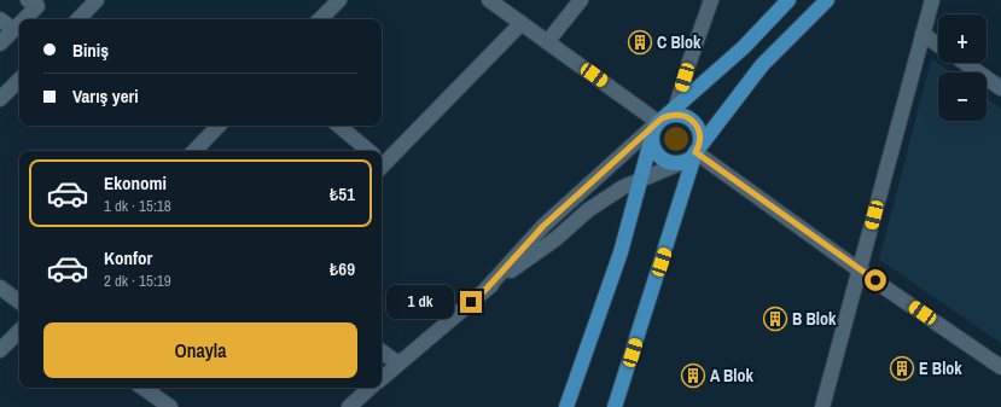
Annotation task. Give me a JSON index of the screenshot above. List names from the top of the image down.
{
  "places": {
    "building": [
      "C Blok",
      "B Blok",
      "E Blok",
      "A Blok"
    ]
  },
  "page": {
    "map_buttons": ["+", "−"],
    "banner": ["Biniş", "Varış yeri"],
    "list": [
      {
        "name": "Ekonomi",
        "note": "1 dk · 15:18",
        "value": "₺51"
      },
      {
        "name": "Konfor",
        "note": "2 dk · 15:19",
        "value": "₺69"
      }
    ],
    "bubble": "1 dk",
    "buttons": "Onayla"
  }
}
